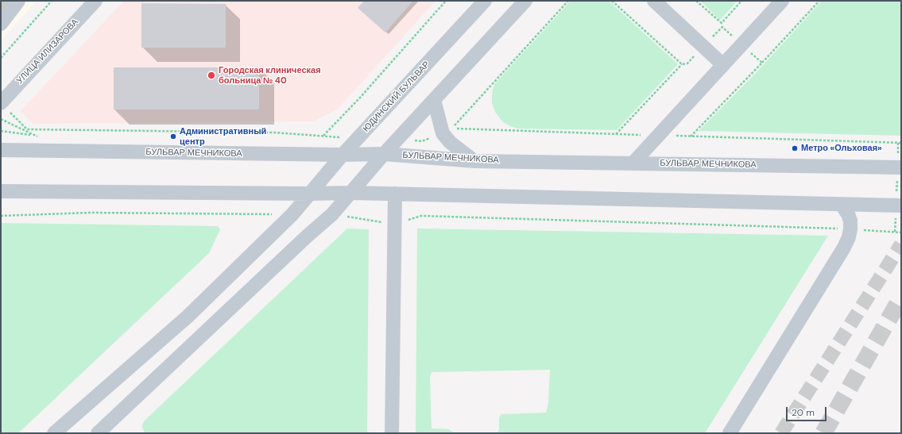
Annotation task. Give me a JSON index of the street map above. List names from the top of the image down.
{
  "streets": {
    "street": ["УЛИЦА ИЛИЗАРОВА", "ЮДИНСКИЙ БУЛЬВАР", "БУЛЬВАР МЕЧНИКОВА"]
  },
  "crossings": [
    ["ЮДИНСКИЙ БУЛЬВАР", "БУЛЬВАР МЕЧНИКОВА"]
  ],
  "places": ["Городская клиническая больница № 40", "Административный центр", "Метро «Ольховая»"],
  "scale_bar": "20 m"
}
